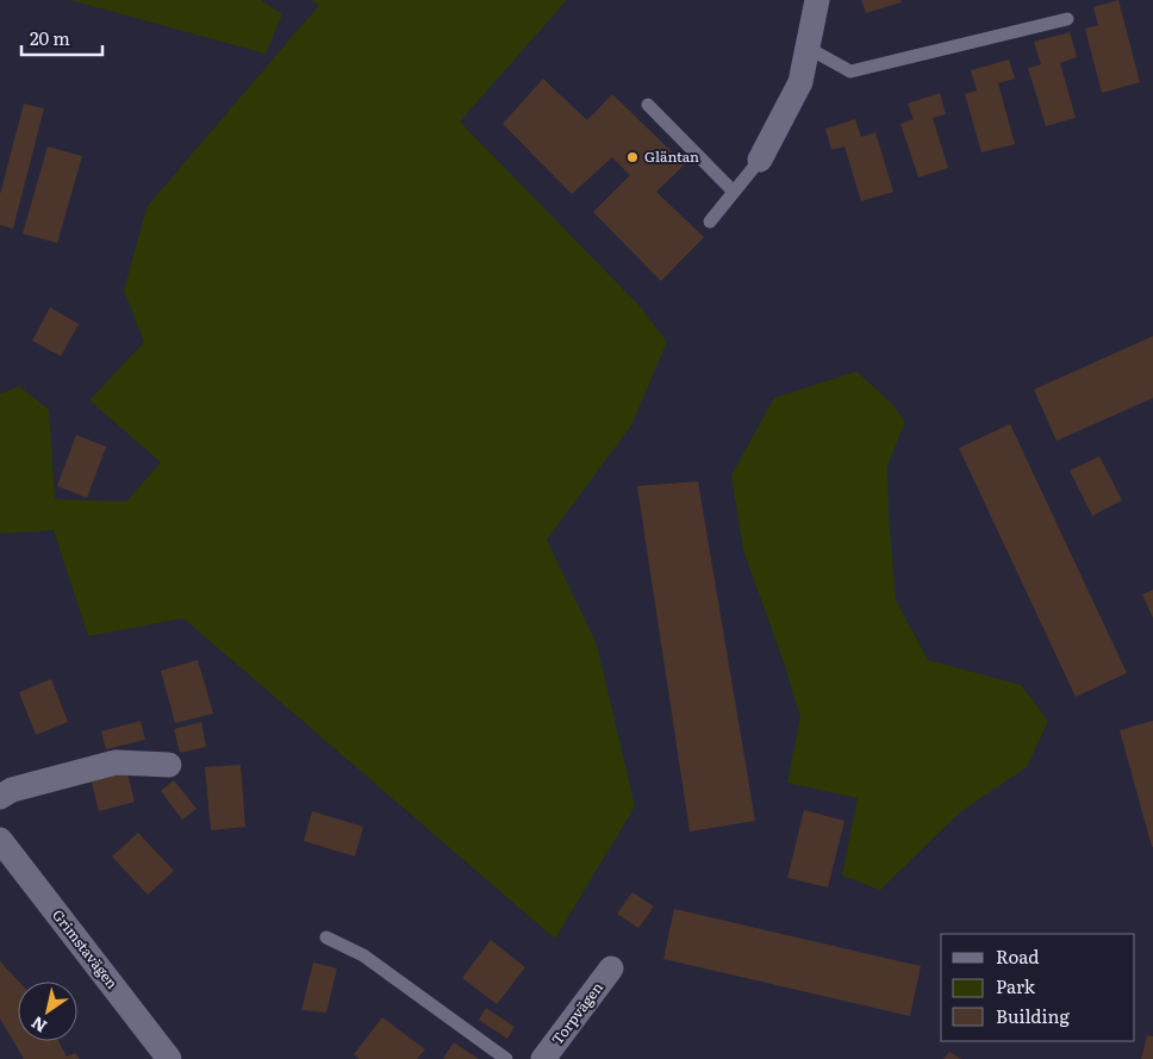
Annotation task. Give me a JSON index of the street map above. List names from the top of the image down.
{
  "streets": {
    "street": ["Grimstavägen", "Torpvägen"]
  },
  "places": ["Gläntan"],
  "legend": ["Road", "Park", "Building"],
  "scale_bar": "20 m",
  "north": "bottom left"
}
